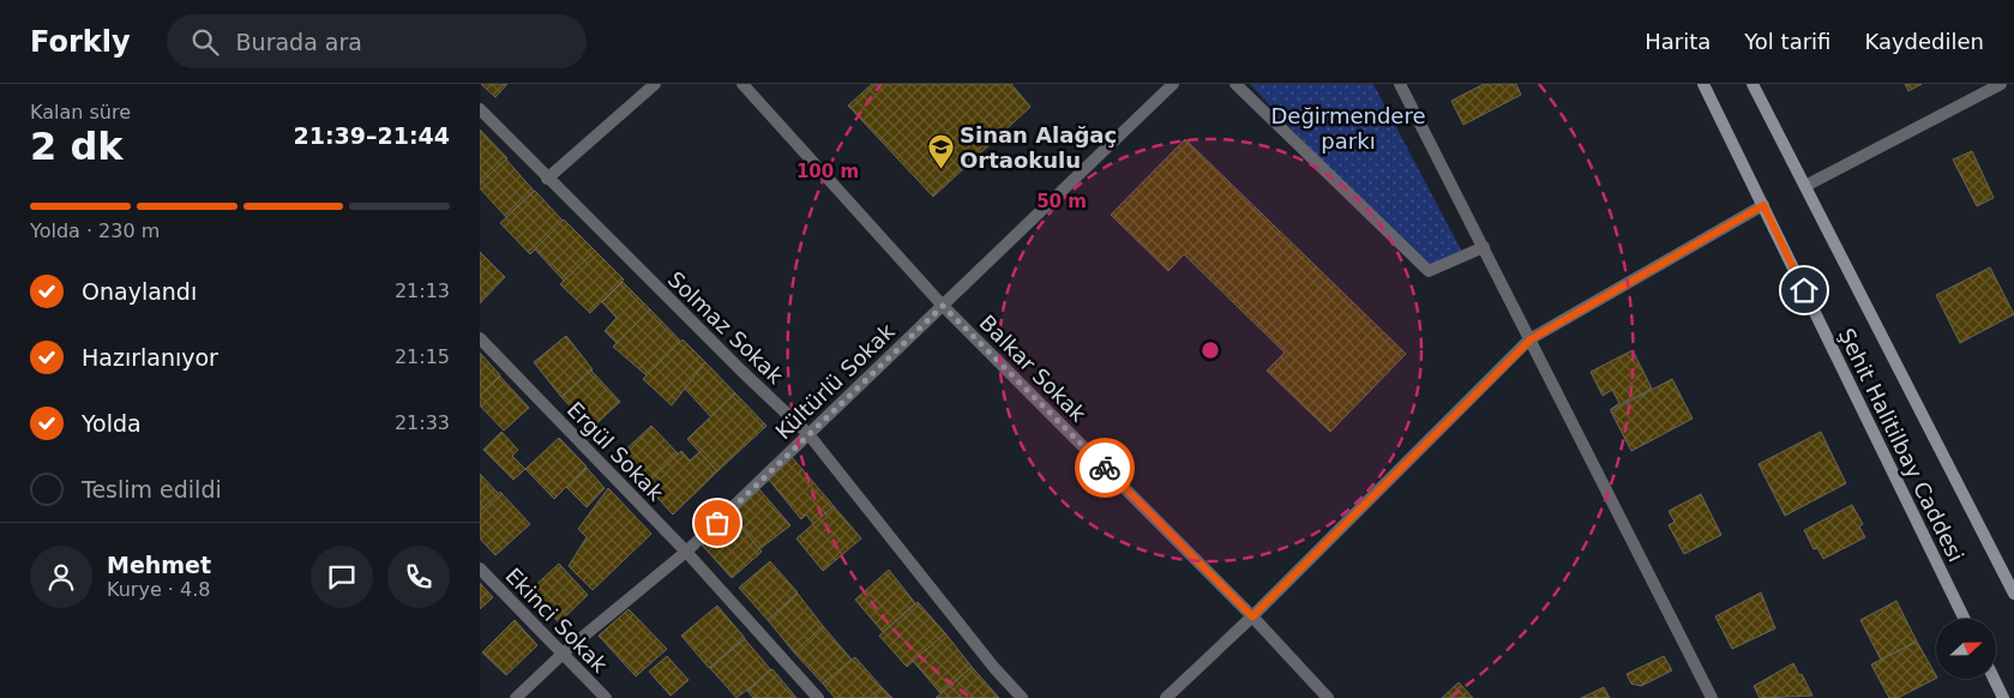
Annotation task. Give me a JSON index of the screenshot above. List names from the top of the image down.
{
  "streets": {
    "main road": ["Şehit Halitilbay Caddesi"],
    "street": [
      "Solmaz Sokak",
      "Balkar Sokak",
      "Kültürlü Sokak",
      "Ergül Sokak",
      "Ekinci Sokak"
    ]
  },
  "crossings": [
    ["Solmaz Sokak", "Kültürlü Sokak"],
    ["Balkar Sokak", "Kültürlü Sokak"],
    ["Kültürlü Sokak", "Ergül Sokak"],
    ["Kültürlü Sokak", "Ekinci Sokak"]
  ],
  "parks": ["Değirmendere parkı"],
  "places": {
    "school or university": ["Sinan Alağaç Ortaokulu"]
  },
  "north": "right",
  "page": {
    "header": "Forkly",
    "search": "Burada ara",
    "nav": ["Harita", "Yol tarifi", "Kaydedilen"],
    "heading": ["2 dk", "Kalan süre", "21:39–21:44"],
    "panel": ["Mehmet", "Kurye · 4.8"],
    "bar": "Yolda · 230 m",
    "list": [
      ["Onaylandı", "21:13"],
      ["Hazırlanıyor", "21:15"],
      ["Yolda", "21:33"],
      "Teslim edildi"
    ]
  },
  "rings": ["100 m", "50 m"]
}
